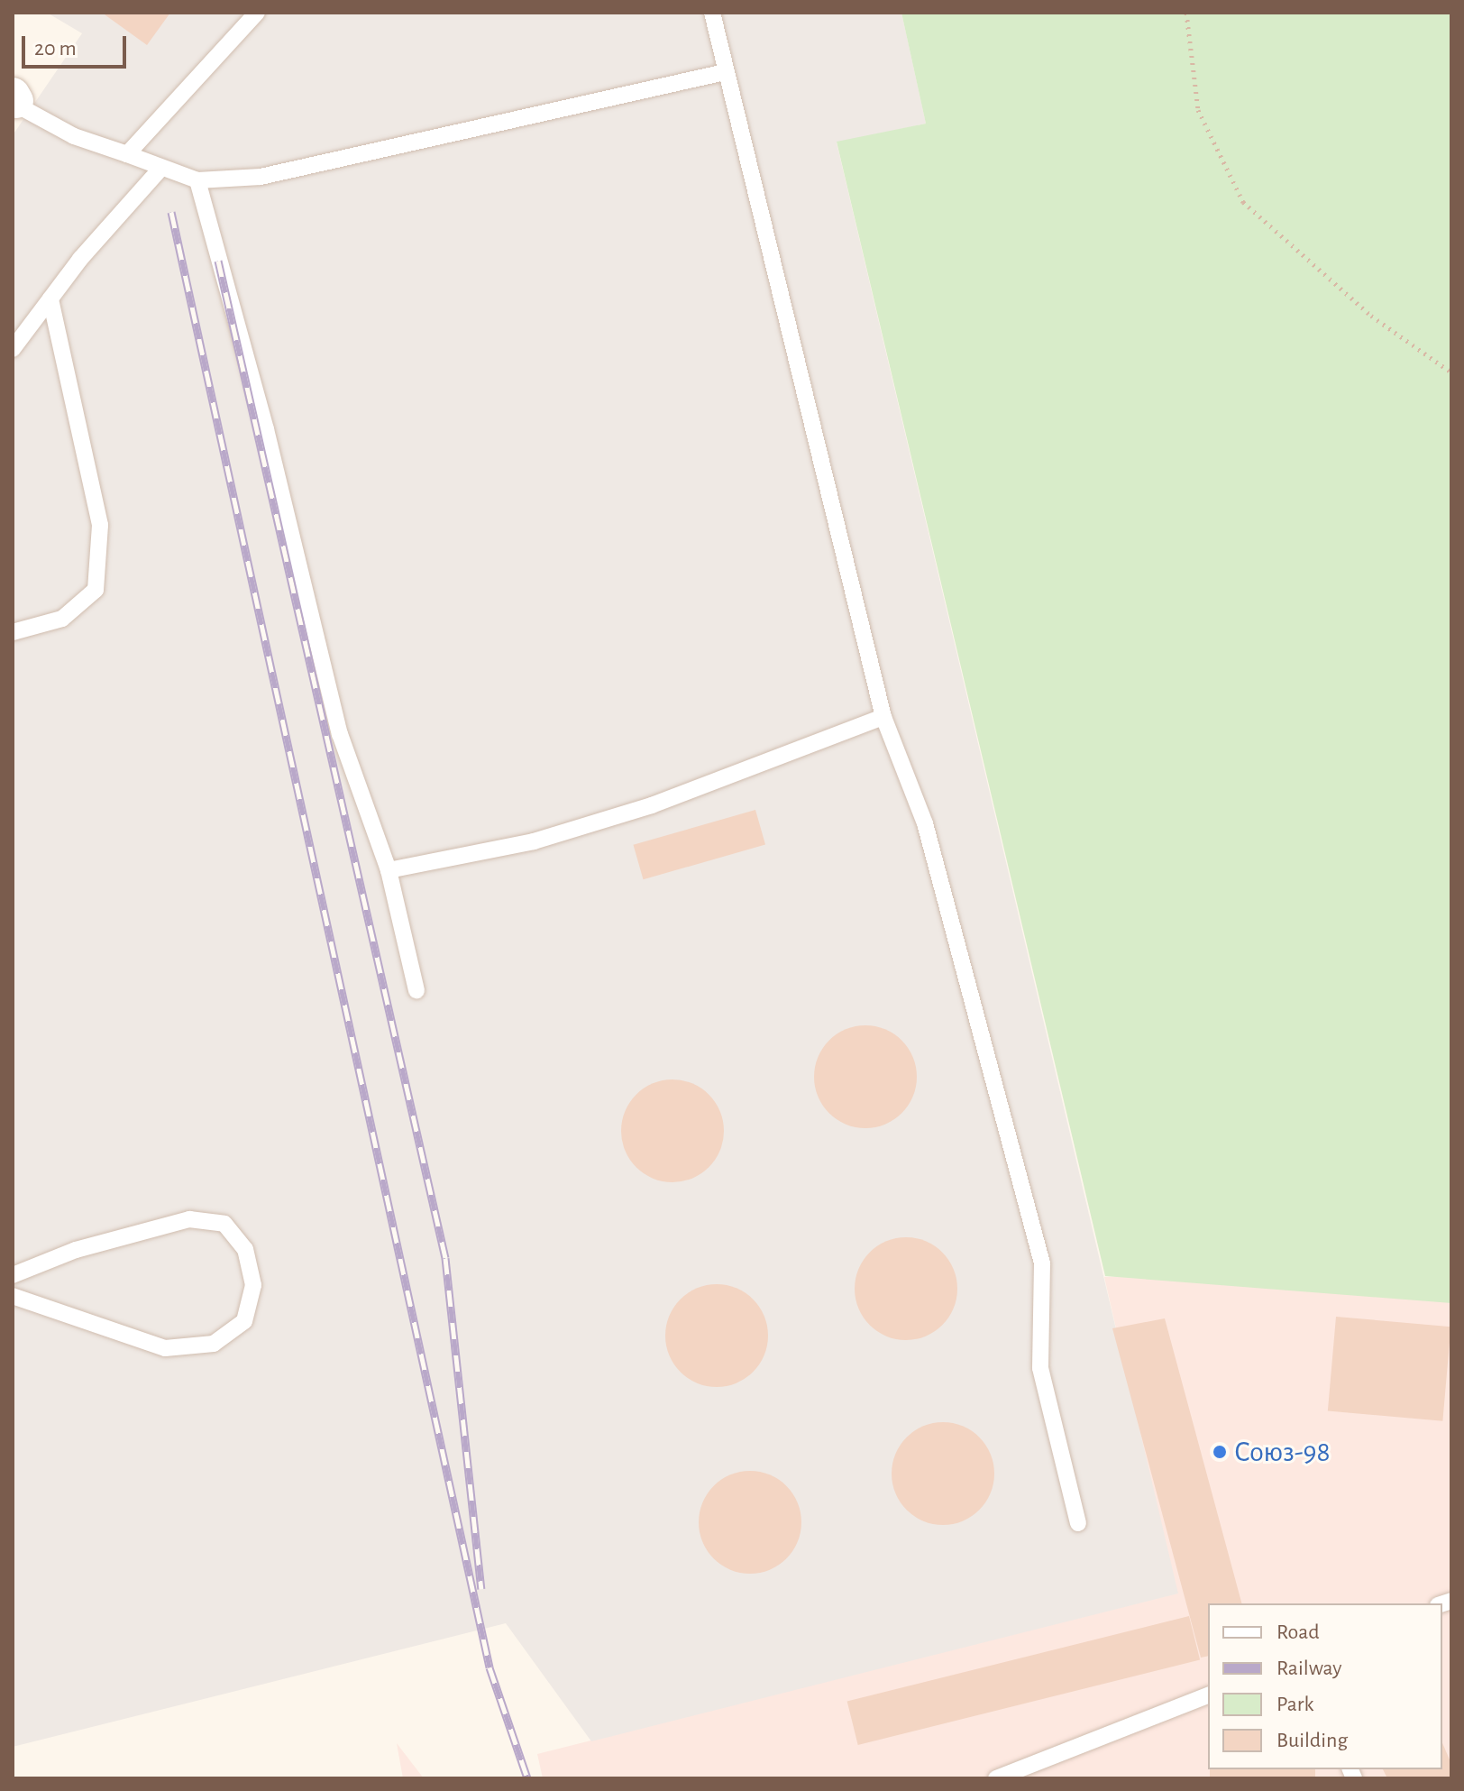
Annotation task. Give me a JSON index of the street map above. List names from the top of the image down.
{
  "places": ["Союз-98"],
  "legend": [
    "Road",
    "Railway",
    "Park",
    "Building"
  ],
  "scale_bar": "20 m"
}
